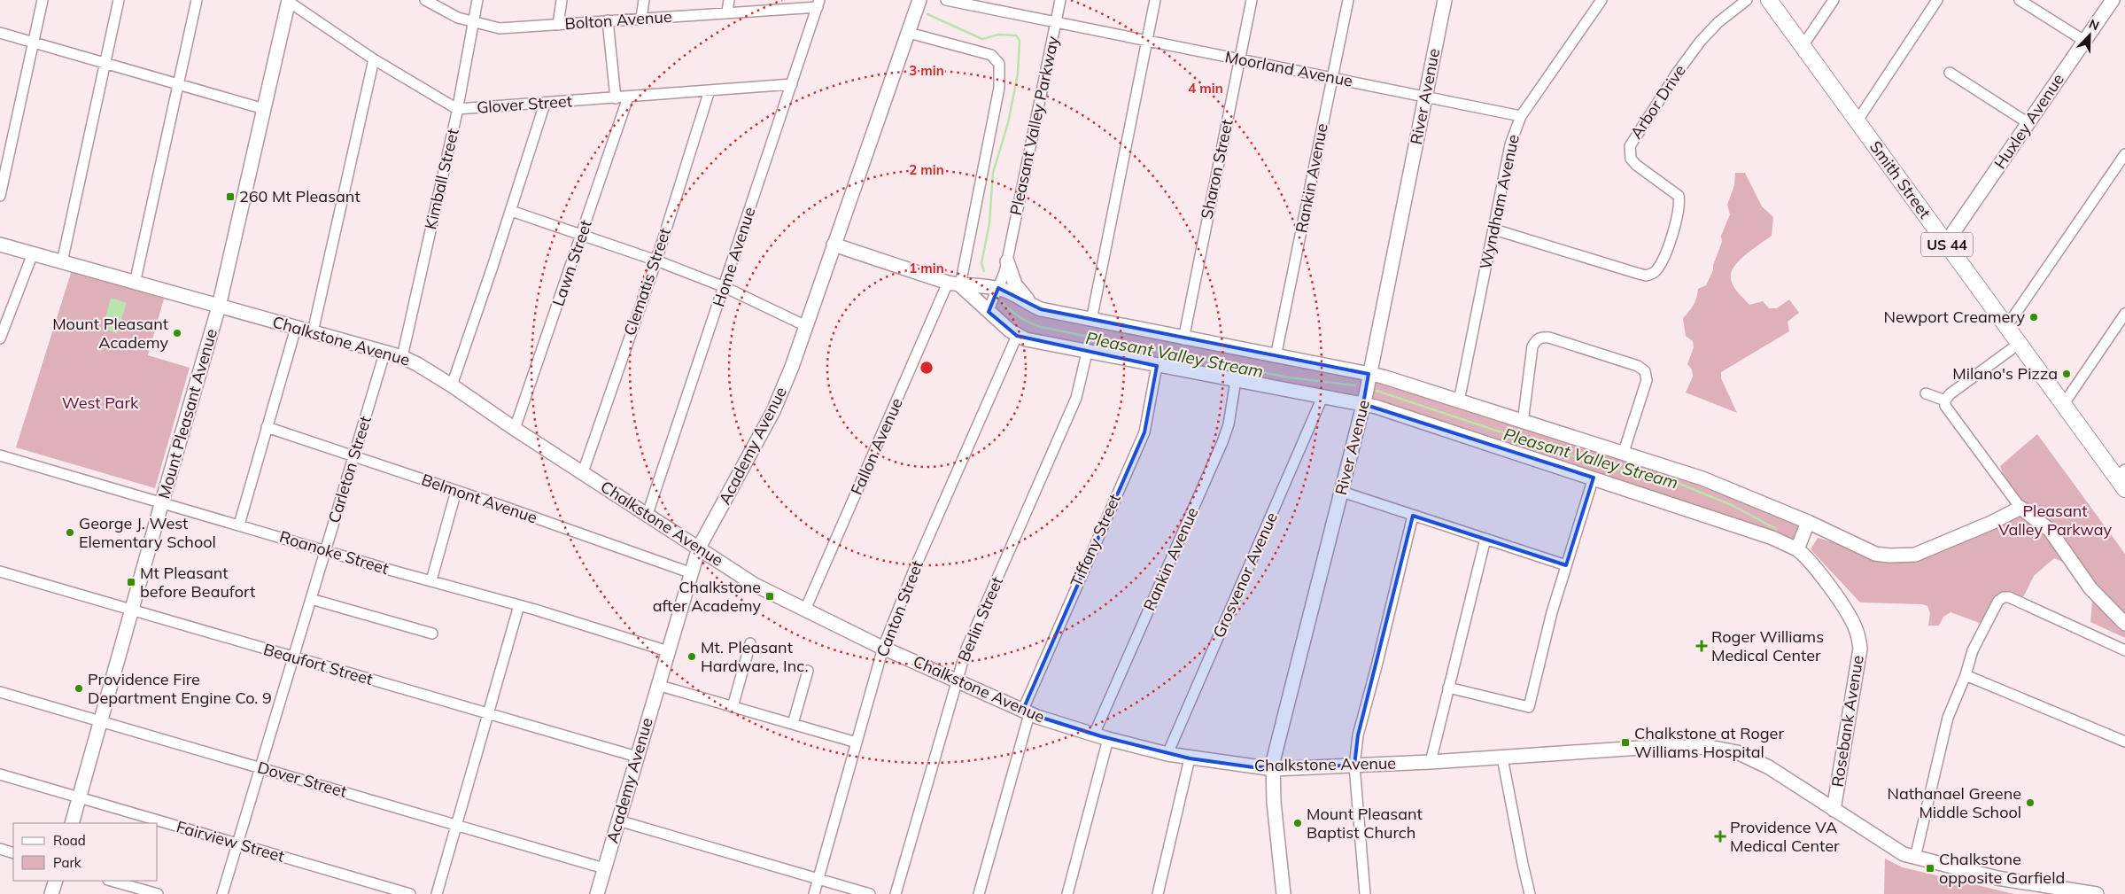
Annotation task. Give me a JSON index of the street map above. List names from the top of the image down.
{
  "streets": {
    "main road": ["Smith Street", "US 44"],
    "street": [
      "Bolton Avenue",
      "Moorland Avenue",
      "River Avenue",
      "Arbor Drive",
      "Glover Street",
      "Huxley Avenue",
      "Pleasant Valley Parkway",
      "Sharon Street",
      "Rankin Avenue",
      "Kimball Street",
      "Wyndham Avenue",
      "Home Avenue",
      "Lawn Street",
      "Clematis Street",
      "Chalkstone Avenue",
      "Mount Pleasant Avenue",
      "Academy Avenue",
      "Fallon Avenue",
      "Carleton Street",
      "Belmont Avenue",
      "Tiffany Street",
      "Roanoke Street",
      "Grosvenor Avenue",
      "Canton Street",
      "Berlin Street",
      "Beaufort Street",
      "Rosebank Avenue",
      "Dover Street",
      "Fairview Street"
    ]
  },
  "crossings": [
    ["Bolton Avenue", "Kimball Street"],
    ["Bolton Avenue", "Home Avenue"],
    ["Moorland Avenue", "River Avenue"],
    ["Moorland Avenue", "Pleasant Valley Parkway"],
    ["Moorland Avenue", "Sharon Street"],
    ["Moorland Avenue", "Rankin Avenue"],
    ["Moorland Avenue", "Wyndham Avenue"],
    ["River Avenue", "Chalkstone Avenue"],
    ["Arbor Drive", "Wyndham Avenue"],
    ["Glover Street", "Kimball Street"],
    ["Glover Street", "Home Avenue"],
    ["Glover Street", "Lawn Street"],
    ["Glover Street", "Clematis Street"],
    ["Glover Street", "Mount Pleasant Avenue"],
    ["Huxley Avenue", "Smith Street"],
    ["Rankin Avenue", "Chalkstone Avenue"],
    ["Kimball Street", "Chalkstone Avenue"],
    ["Home Avenue", "Chalkstone Avenue"],
    ["Lawn Street", "Chalkstone Avenue"],
    ["Clematis Street", "Chalkstone Avenue"],
    ["Chalkstone Avenue", "Mount Pleasant Avenue"],
    ["Chalkstone Avenue", "Academy Avenue"],
    ["Chalkstone Avenue", "Fallon Avenue"],
    ["Chalkstone Avenue", "Carleton Street"],
    ["Chalkstone Avenue", "Tiffany Street"],
    ["Chalkstone Avenue", "Grosvenor Avenue"],
    ["Chalkstone Avenue", "Canton Street"],
    ["Chalkstone Avenue", "Berlin Street"],
    ["Chalkstone Avenue", "Rosebank Avenue"],
    ["Mount Pleasant Avenue", "Roanoke Street"],
    ["Mount Pleasant Avenue", "Beaufort Street"],
    ["Mount Pleasant Avenue", "Dover Street"],
    ["Mount Pleasant Avenue", "Fairview Street"],
    ["Academy Avenue", "Belmont Avenue"],
    ["Academy Avenue", "Roanoke Street"],
    ["Academy Avenue", "Beaufort Street"],
    ["Academy Avenue", "Dover Street"],
    ["Carleton Street", "Belmont Avenue"],
    ["Carleton Street", "Roanoke Street"],
    ["Carleton Street", "Beaufort Street"],
    ["Carleton Street", "Dover Street"],
    ["Carleton Street", "Fairview Street"]
  ],
  "water": ["Pleasant Valley Stream"],
  "parks": ["West Park", "Pleasant Valley Parkway"],
  "places": {
    "transit": [
      "260 Mt Pleasant",
      "Mt Pleasant before Beaufort",
      "Chalkstone after Academy",
      "Chalkstone at Roger Williams Hospital",
      "Chalkstone opposite Garfield"
    ],
    "other": [
      "Newport Creamery",
      "Mount Pleasant Academy",
      "Milano's Pizza",
      "George J. West Elementary School",
      "Mt. Pleasant Hardware, Inc.",
      "Providence Fire Department Engine Co. 9",
      "Nathanael Greene Middle School",
      "Mount Pleasant Baptist Church"
    ],
    "health": ["Roger Williams Medical Center", "Providence VA Medical Center"]
  },
  "legend": ["Road", "Park"],
  "north": "top right",
  "rings": [
    "3 min",
    "4 min",
    "2 min",
    "1 min"
  ]
}
